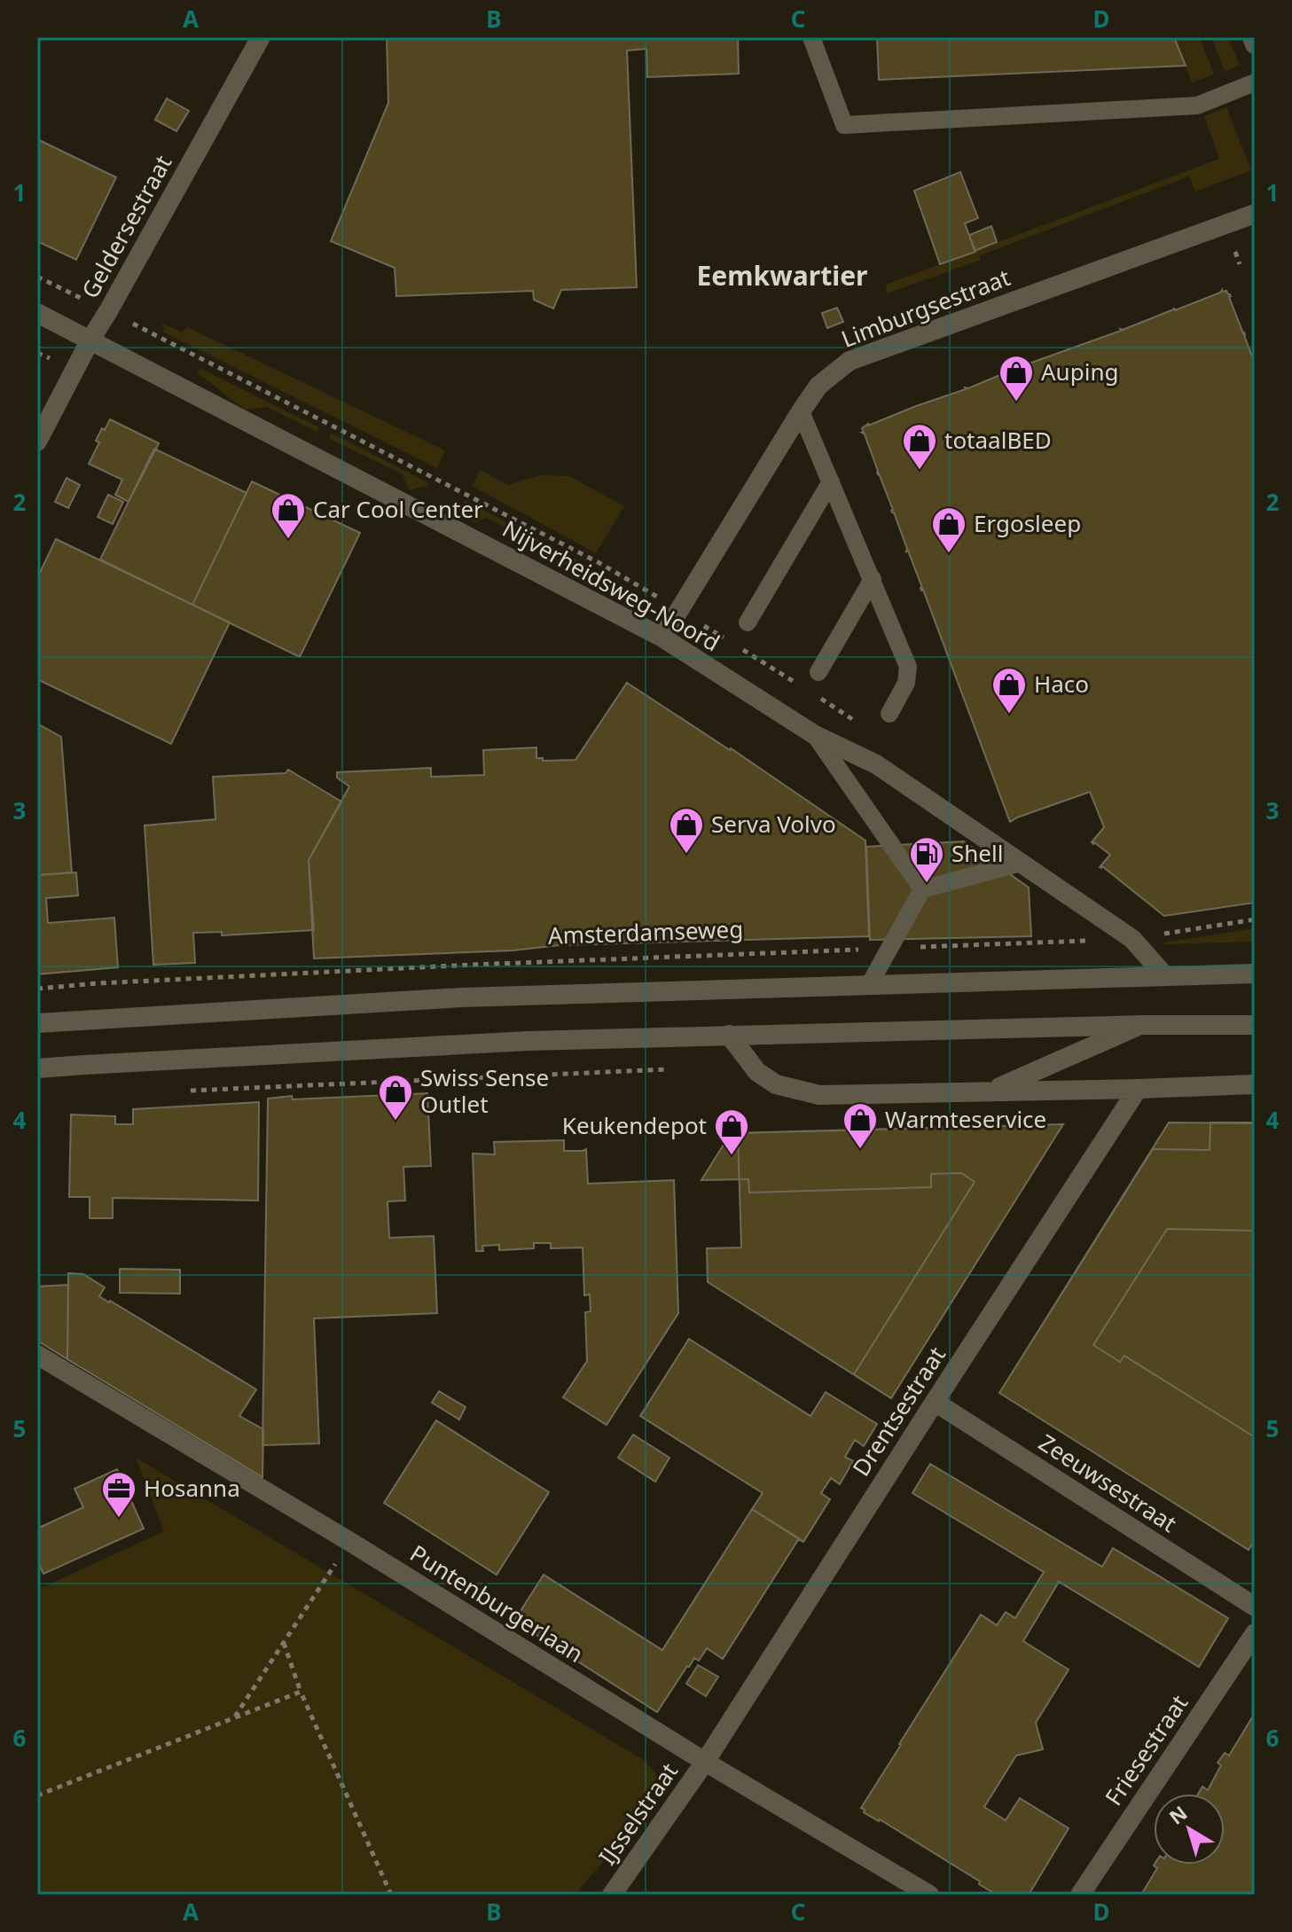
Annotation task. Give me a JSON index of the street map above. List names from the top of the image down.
{
  "streets": {
    "street": [
      "Geldersestraat",
      "Limburgsestraat",
      "Nijverheidsweg-Noord",
      "Drentsestraat",
      "Zeeuwsestraat",
      "Puntenburgerlaan",
      "Friesestraat",
      "IJsselstraat"
    ],
    "path": ["Amsterdamseweg"]
  },
  "crossings": [
    ["Geldersestraat", "Nijverheidsweg-Noord"],
    ["Limburgsestraat", "Nijverheidsweg-Noord"],
    ["Nijverheidsweg-Noord", "Amsterdamseweg"],
    ["Drentsestraat", "Zeeuwsestraat"],
    ["Drentsestraat", "Puntenburgerlaan"],
    ["Drentsestraat", "IJsselstraat"],
    ["Puntenburgerlaan", "IJsselstraat"]
  ],
  "districts": ["Eemkwartier"],
  "places": {
    "shop": [
      "Auping",
      "totaalBED",
      "Car Cool Center",
      "Ergosleep",
      "Haco",
      "Serva Volvo",
      "Swiss Sense Outlet",
      "Warmteservice",
      "Keukendepot"
    ],
    "fuel station": ["Shell"],
    "office": ["Hosanna"]
  },
  "north": "top left",
  "grid": {
    "columns": [
      "A",
      "B",
      "C",
      "D"
    ],
    "rows": [
      "1",
      "2",
      "3",
      "4",
      "5",
      "6"
    ]
  }
}
